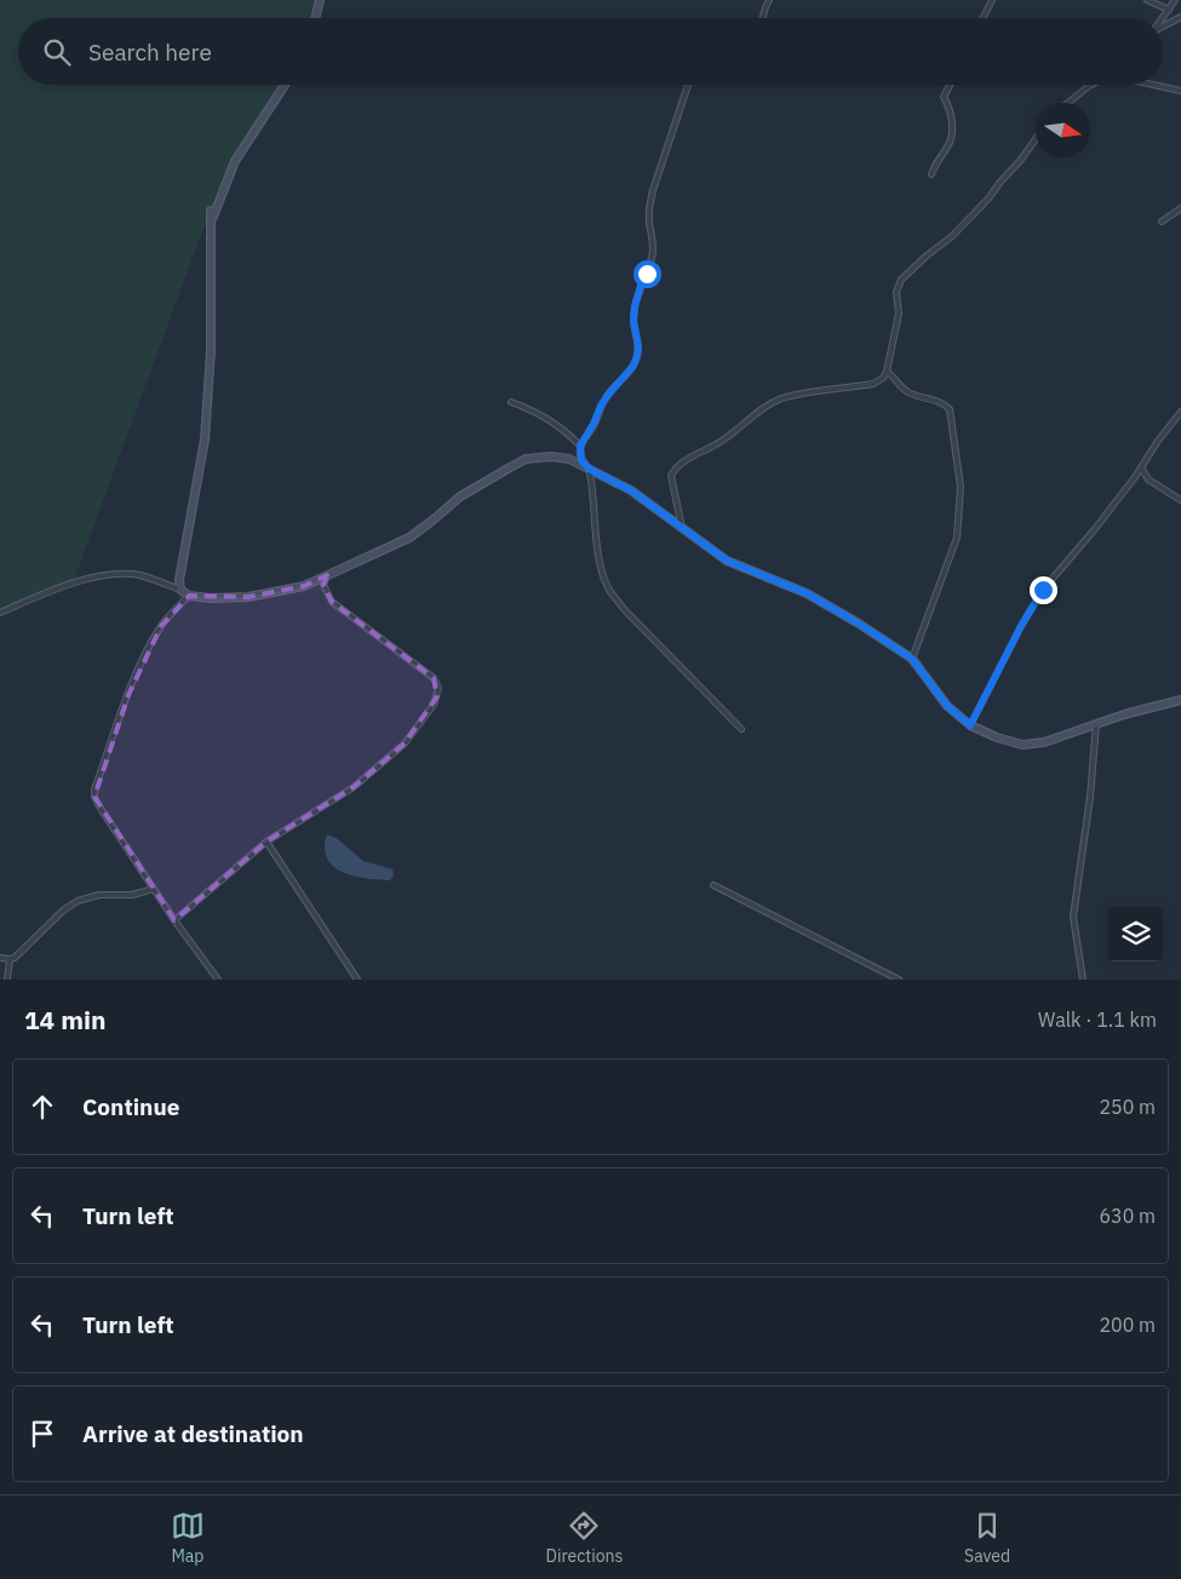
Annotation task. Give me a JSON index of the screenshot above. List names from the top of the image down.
{
  "north": "right",
  "page": {
    "search": "Search here",
    "heading": ["14 min", "Walk · 1.1 km"],
    "list": [
      ["Continue", "250 m"],
      ["Turn left", "630 m"],
      ["Turn left", "200 m"],
      "Arrive at destination"
    ],
    "nav": ["Map", "Directions", "Saved"]
  }
}
